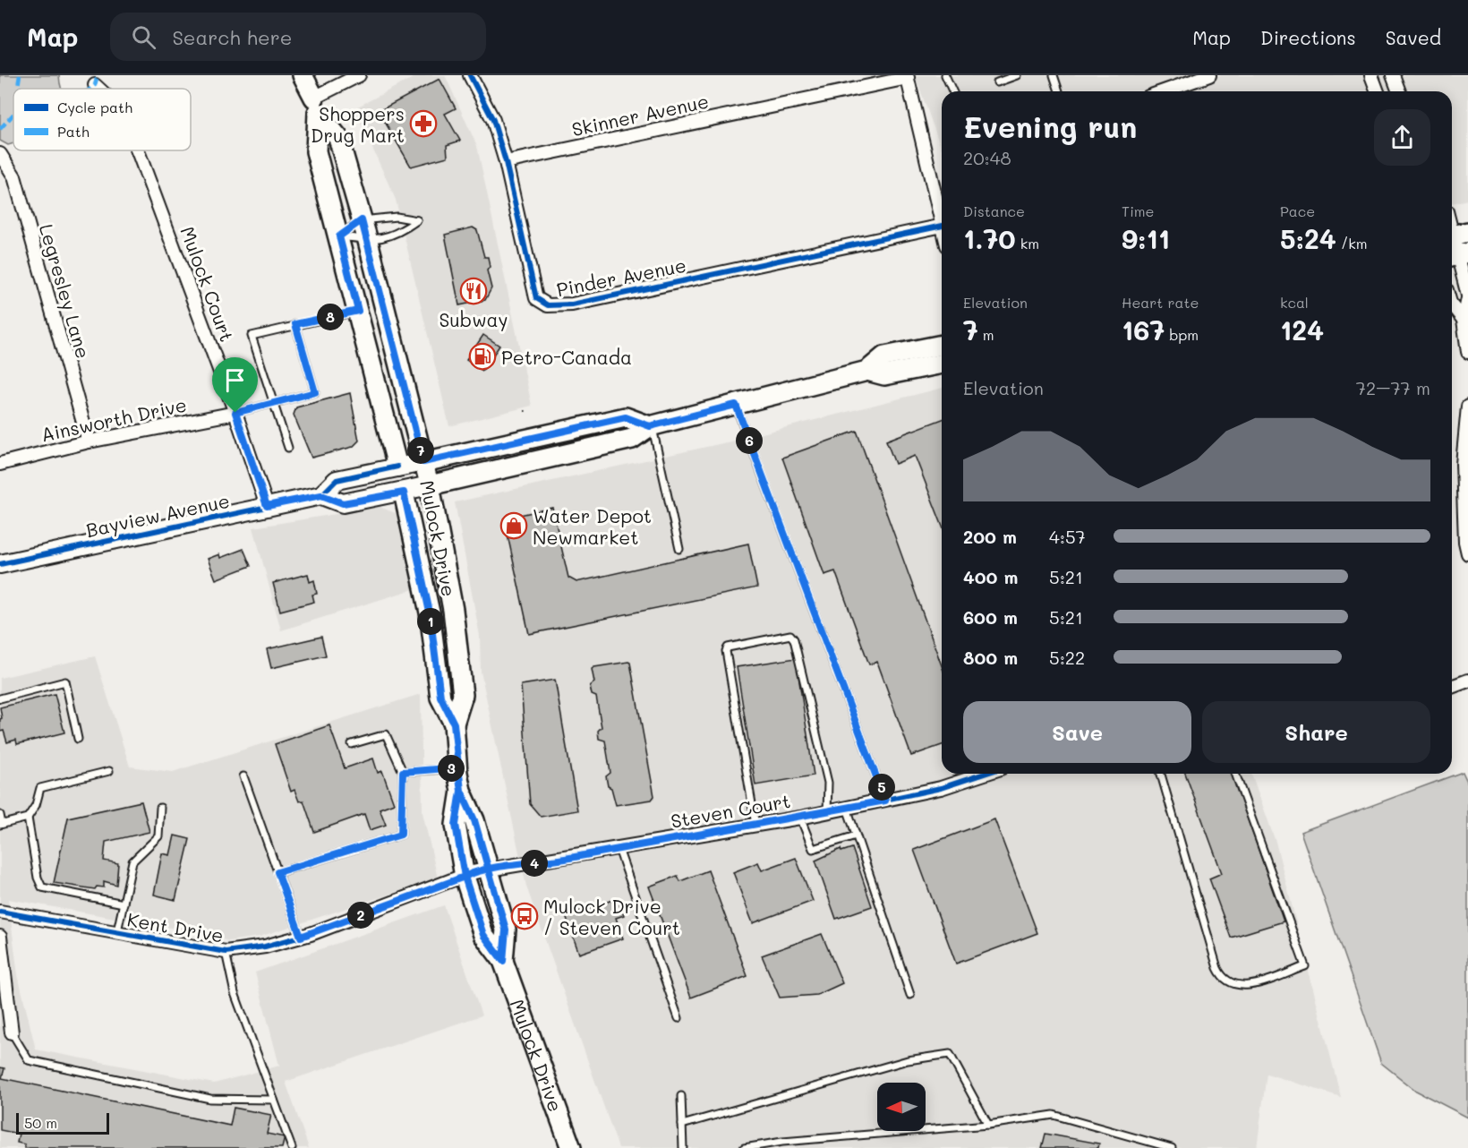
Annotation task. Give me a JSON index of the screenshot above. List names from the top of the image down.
{
  "streets": {
    "main road": ["Bayview Avenue", "Mulock Drive"],
    "street": [
      "Skinner Avenue",
      "Pinder Avenue",
      "Mulock Court",
      "Legresley Lane",
      "Ainsworth Drive",
      "Steven Court",
      "Kent Drive"
    ]
  },
  "crossings": [
    ["Skinner Avenue", "Pinder Avenue"],
    ["Mulock Court", "Ainsworth Drive"],
    ["Mulock Court", "Bayview Avenue"],
    ["Legresley Lane", "Ainsworth Drive"],
    ["Bayview Avenue", "Mulock Drive"],
    ["Mulock Drive", "Steven Court"],
    ["Mulock Drive", "Kent Drive"],
    ["Steven Court", "Kent Drive"]
  ],
  "places": {
    "pharmacy": ["Shoppers Drug Mart"],
    "restaurant": ["Subway"],
    "fuel station": ["Petro-Canada"],
    "shop": ["Water Depot Newmarket"],
    "bus stop": ["Mulock Drive / Steven Court"]
  },
  "legend": ["Cycle path", "Path"],
  "scale_bar": "50 m",
  "north": "left",
  "page": {
    "header": "Map",
    "search": "Search here",
    "nav": ["Map", "Directions", "Saved"],
    "heading": ["Evening run", "20:48"],
    "stats": [
      ["Distance", "1.70 km"],
      ["Time", "9:11"],
      ["Pace", "5:24 /km"],
      ["Elevation", "7 m"],
      ["Heart rate", "167 bpm"],
      ["kcal", "124"]
    ],
    "pins": [
      "8",
      "6",
      "7",
      "1",
      "3",
      "5",
      "4",
      "2"
    ],
    "chart": ["Elevation", "72–77 m"],
    "list": [
      {
        "name": "200 m",
        "note": "4:57"
      },
      {
        "name": "400 m",
        "note": "5:21"
      },
      {
        "name": "600 m",
        "note": "5:21"
      },
      {
        "name": "800 m",
        "note": "5:22"
      }
    ],
    "buttons": ["Save", "Share"],
    "scale": "50 m"
  }
}
